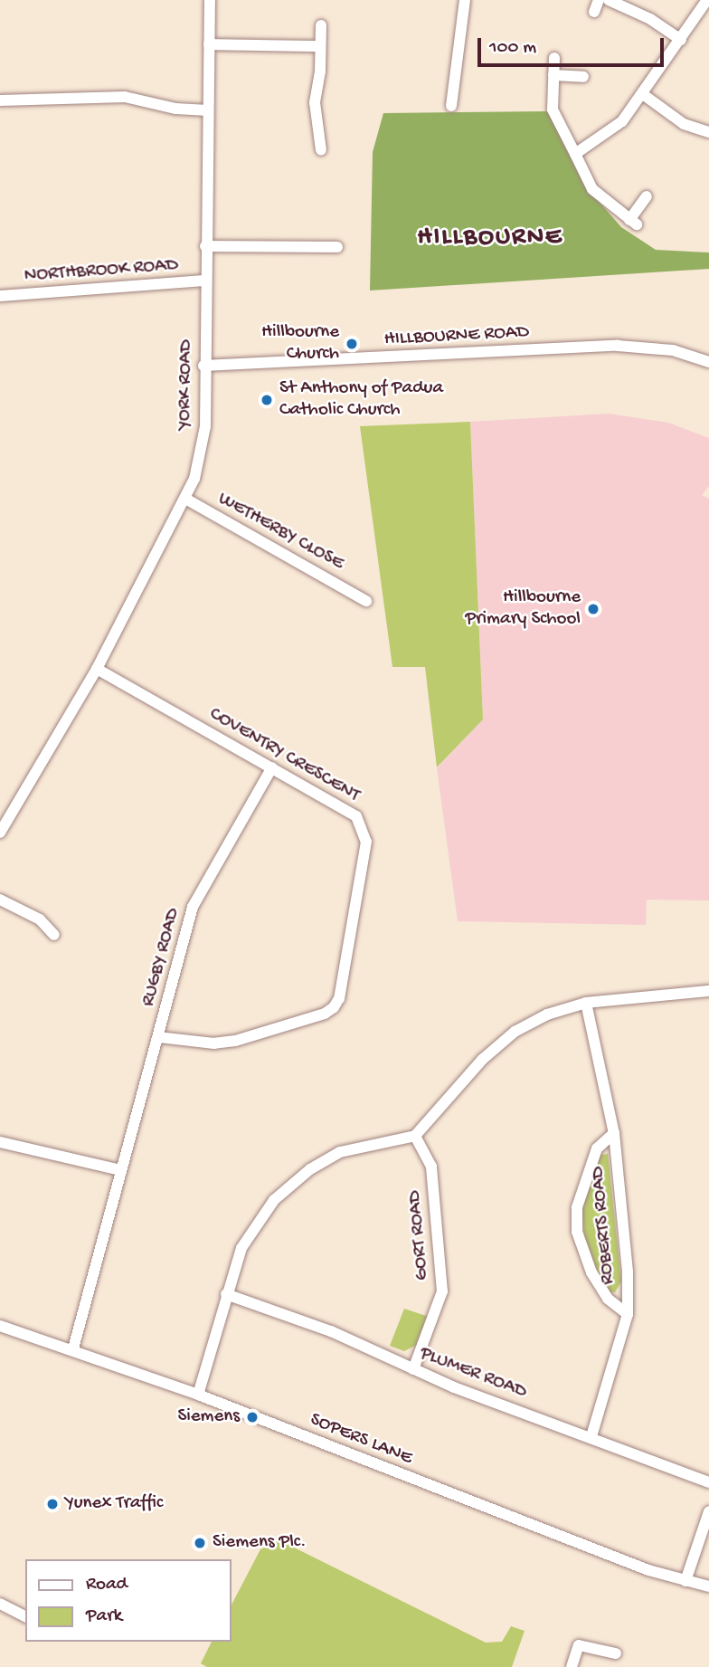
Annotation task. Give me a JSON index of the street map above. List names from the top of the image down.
{
  "streets": {
    "street": [
      "NORTHBROOK ROAD",
      "HILLBOURNE ROAD",
      "YORK ROAD",
      "WETHERBY CLOSE",
      "COVENTRY CRESCENT",
      "RUGBY ROAD",
      "ROBERTS ROAD",
      "GORT ROAD",
      "PLUMER ROAD",
      "SOPERS LANE"
    ]
  },
  "crossings": [
    ["NORTHBROOK ROAD", "YORK ROAD"],
    ["HILLBOURNE ROAD", "YORK ROAD"],
    ["YORK ROAD", "WETHERBY CLOSE"],
    ["YORK ROAD", "COVENTRY CRESCENT"],
    ["COVENTRY CRESCENT", "RUGBY ROAD"],
    ["RUGBY ROAD", "SOPERS LANE"],
    ["ROBERTS ROAD", "PLUMER ROAD"],
    ["GORT ROAD", "PLUMER ROAD"]
  ],
  "districts": ["HILLBOURNE"],
  "places": [
    "Hillbourne Church",
    "St Anthony of Padua Catholic Church",
    "Hillbourne Primary School",
    "Siemens",
    "Yunex Traffic",
    "Siemens Plc."
  ],
  "legend": ["Road", "Park"],
  "scale_bar": "100 m"
}
